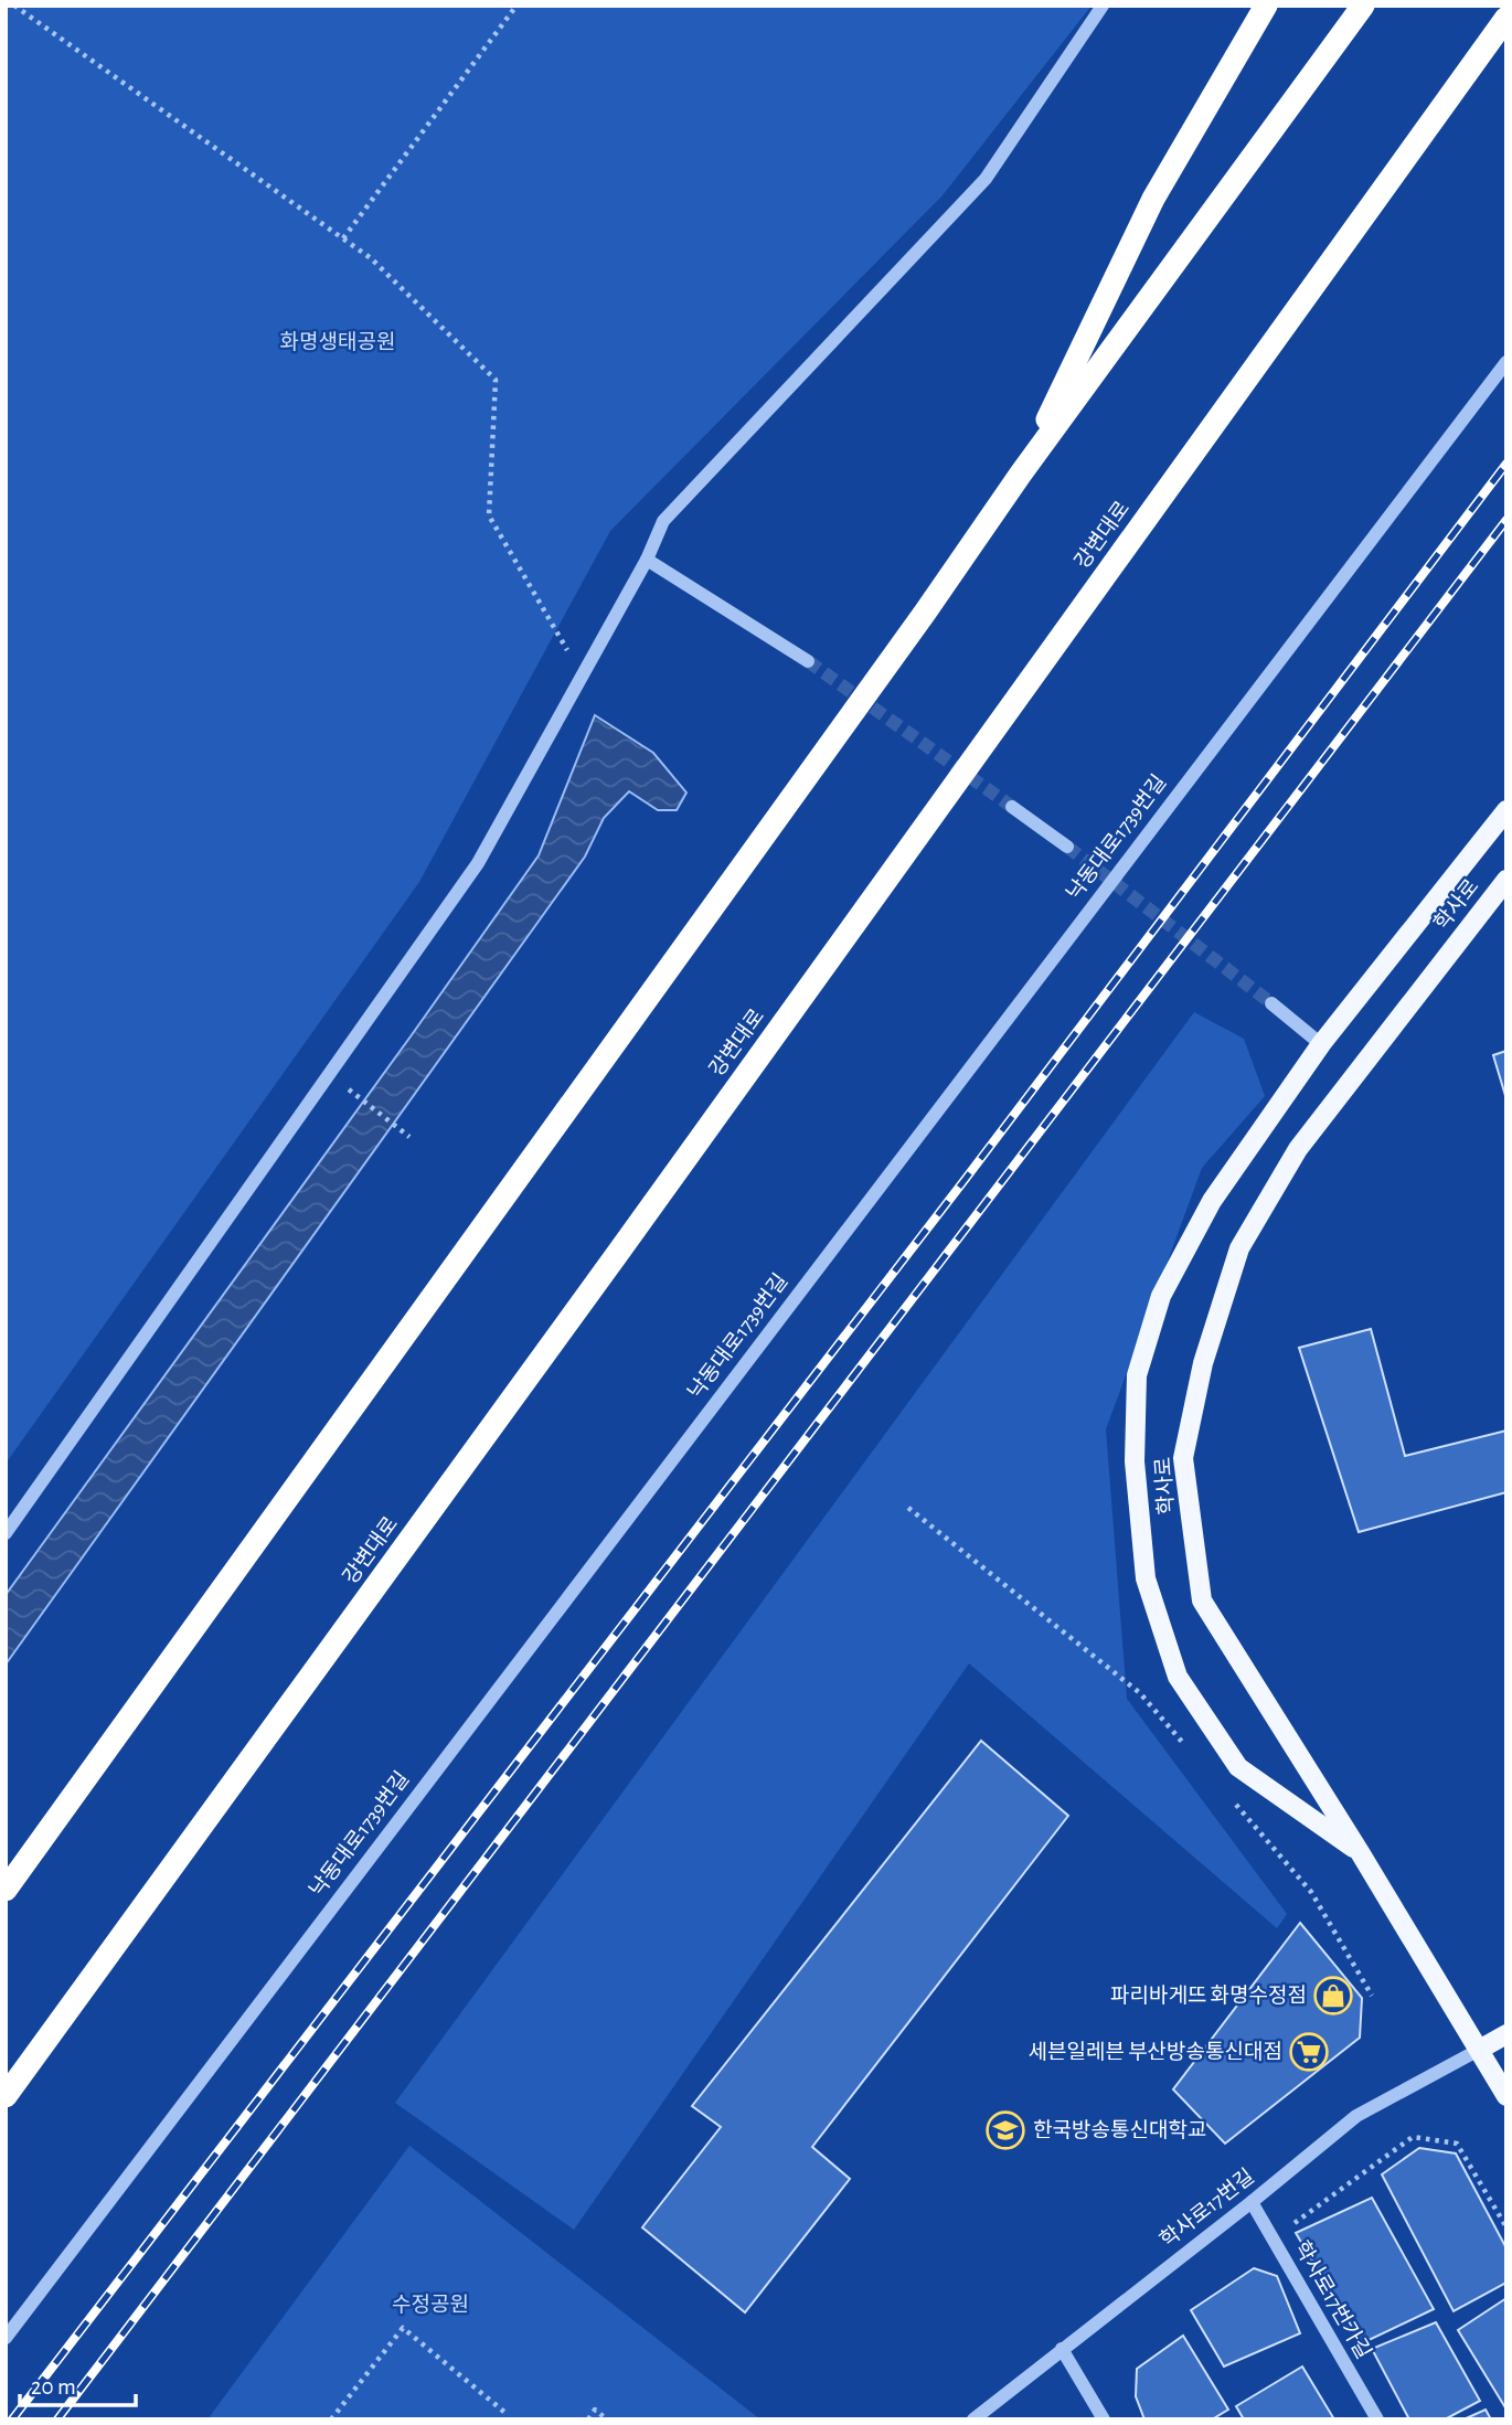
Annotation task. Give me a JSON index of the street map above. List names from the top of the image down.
{
  "streets": {
    "highway": ["강변대로"],
    "main road": ["학사로"],
    "street": ["낙동대로1739번길", "학사로17번길", "학사로17번가길"]
  },
  "crossings": [
    ["학사로", "학사로17번길"],
    ["학사로17번길", "학사로17번가길"]
  ],
  "parks": ["화명생태공원", "수정공원"],
  "places": {
    "shop": ["파리바게뜨 화명수정점"],
    "supermarket": ["세븐일레븐 부산방송통신대점"],
    "school or university": ["한국방송통신대학교"]
  },
  "scale_bar": "20 m"
}
